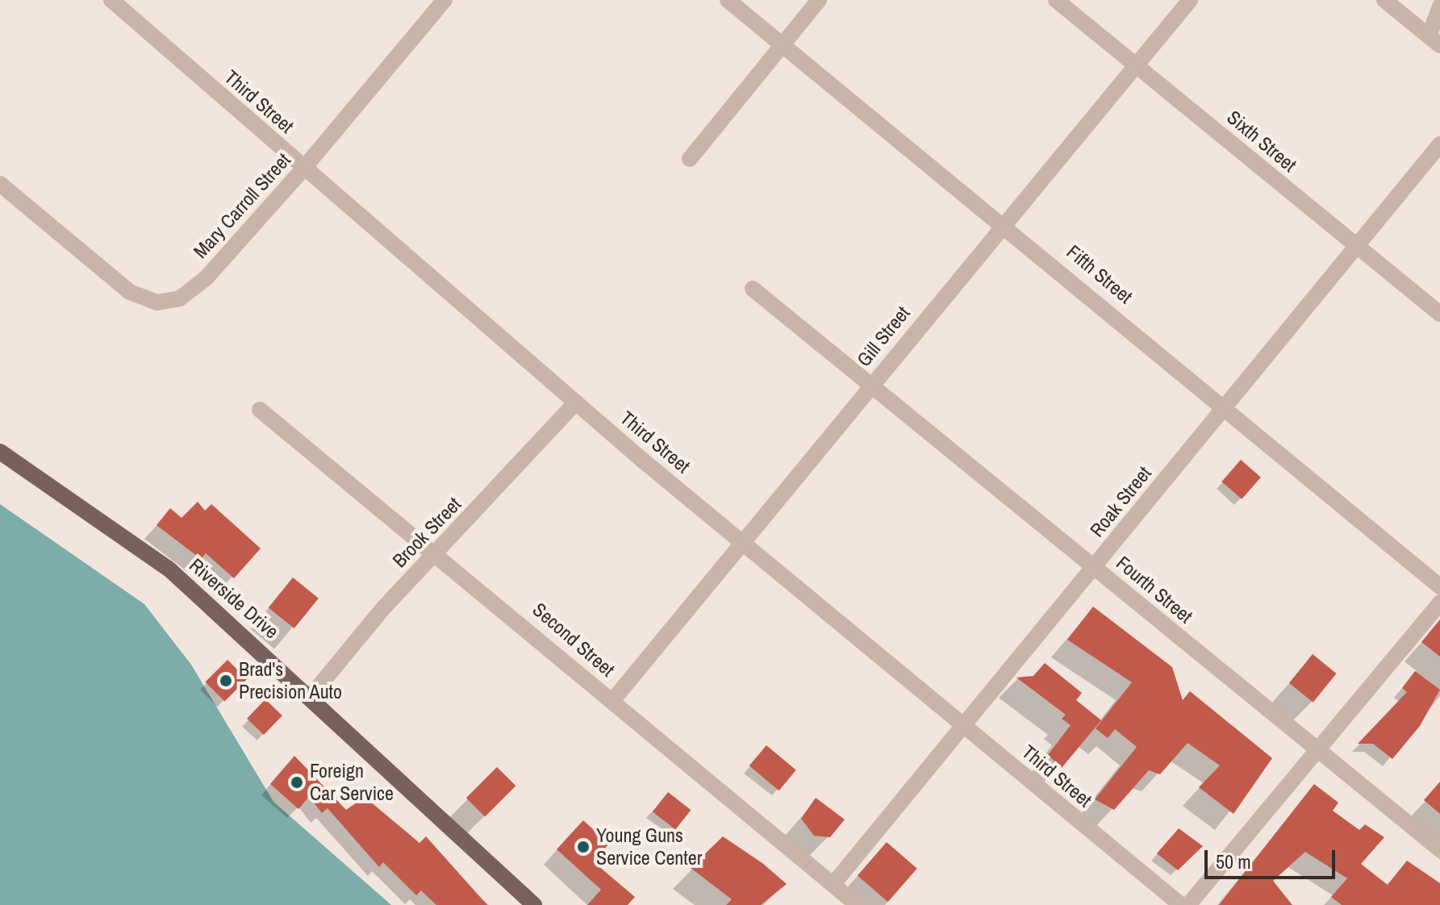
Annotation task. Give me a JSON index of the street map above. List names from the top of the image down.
{
  "streets": {
    "main road": ["Riverside Drive"],
    "street": [
      "Third Street",
      "Sixth Street",
      "Mary Carroll Street",
      "Fifth Street",
      "Gill Street",
      "Roak Street",
      "Brook Street",
      "Fourth Street",
      "Second Street"
    ]
  },
  "crossings": [
    ["Third Street", "Mary Carroll Street"],
    ["Third Street", "Gill Street"],
    ["Third Street", "Roak Street"],
    ["Third Street", "Brook Street"],
    ["Sixth Street", "Gill Street"],
    ["Sixth Street", "Roak Street"],
    ["Fifth Street", "Gill Street"],
    ["Fifth Street", "Roak Street"],
    ["Gill Street", "Fourth Street"],
    ["Gill Street", "Second Street"],
    ["Roak Street", "Fourth Street"],
    ["Roak Street", "Second Street"],
    ["Brook Street", "Riverside Drive"],
    ["Brook Street", "Second Street"]
  ],
  "places": ["Brad's Precision Auto", "Foreign Car Service", "Young Guns Service Center"],
  "scale_bar": "50 m"
}
